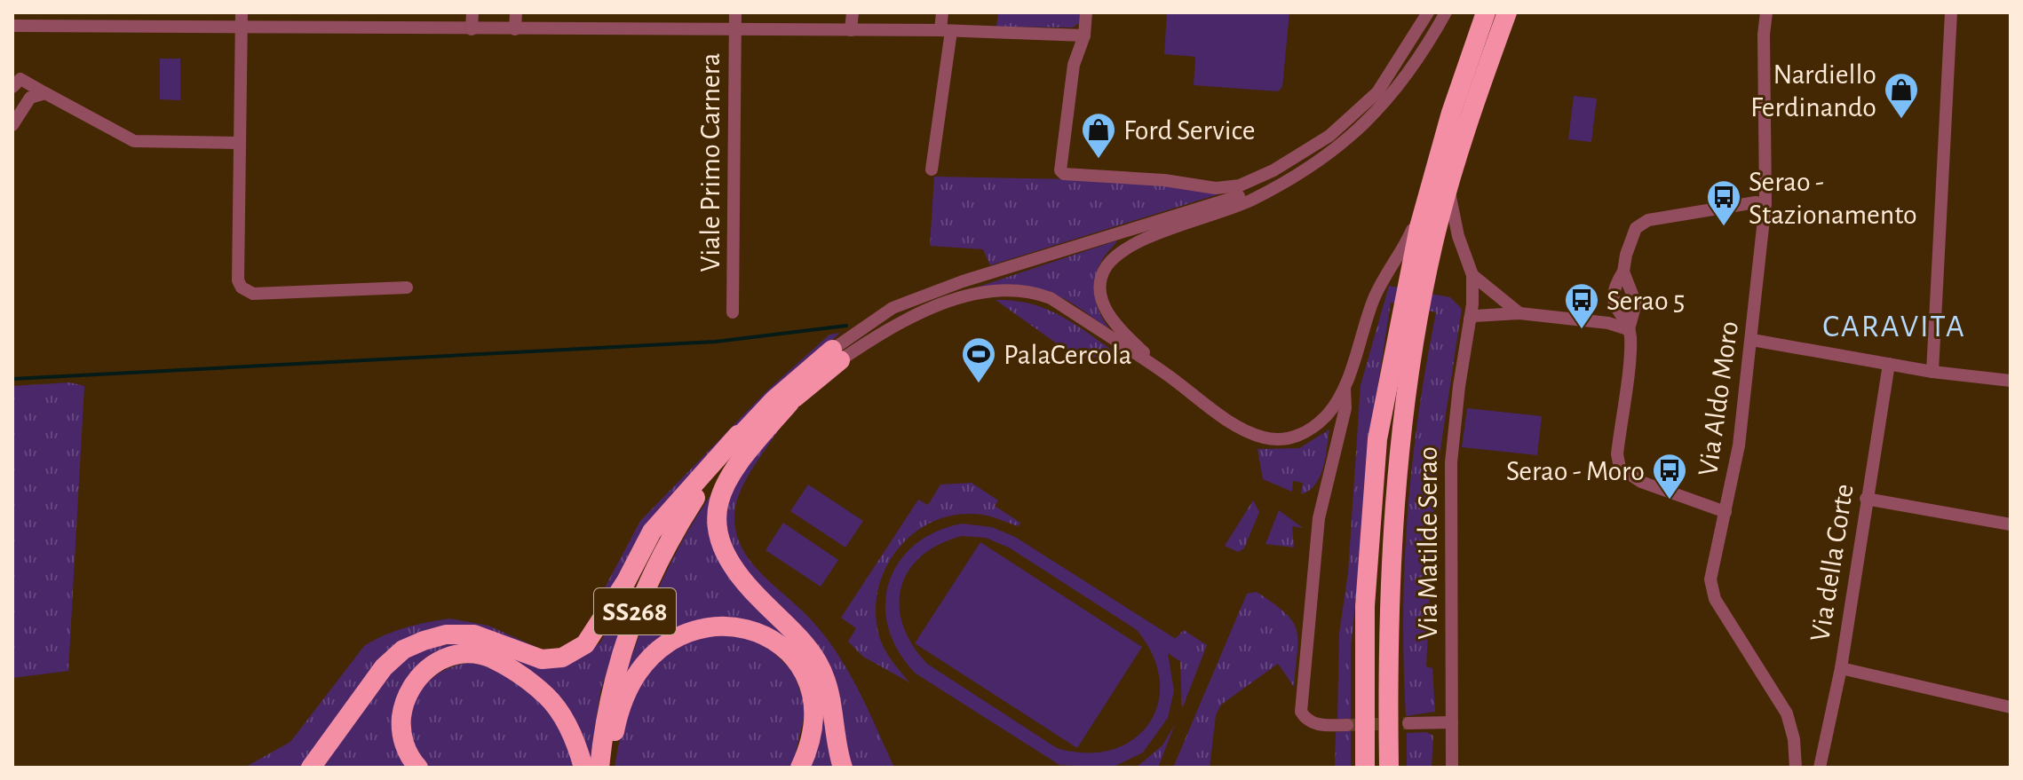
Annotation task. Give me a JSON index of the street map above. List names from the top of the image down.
{
  "streets": {
    "highway": ["SS268"],
    "street": [
      "Viale Primo Carnera",
      "Via Aldo Moro",
      "Via Matilde Serao",
      "Via della Corte"
    ]
  },
  "districts": ["CARAVITA"],
  "places": {
    "shop": ["Nardiello Ferdinando", "Ford Service"],
    "bus stop": ["Serao - Stazionamento", "Serao 5", "Serao - Moro"],
    "sports": ["PalaCercola"]
  }
}
